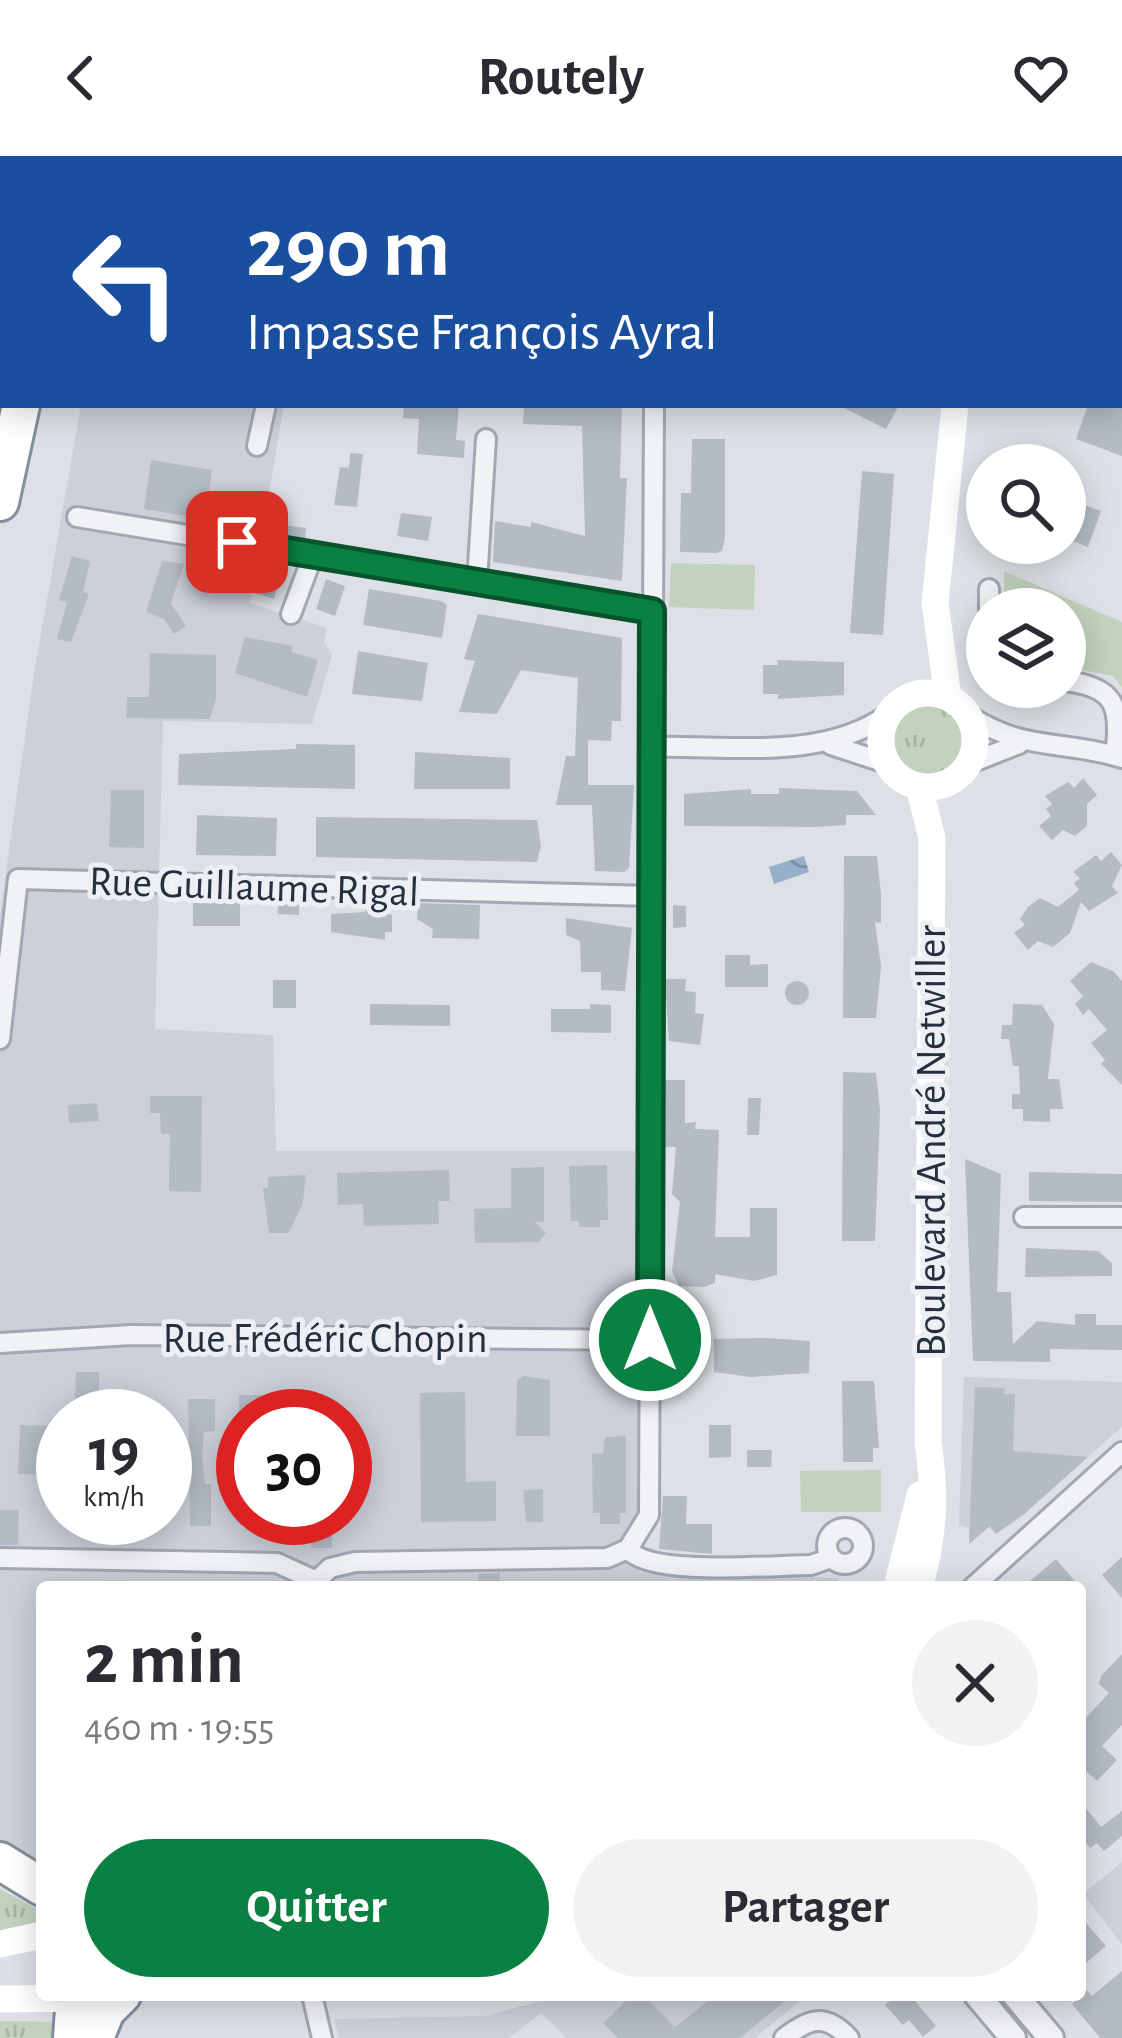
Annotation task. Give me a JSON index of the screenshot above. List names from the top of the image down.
{
  "streets": {
    "main road": ["Boulevard André Netwiller"],
    "street": ["Rue Guillaume Rigal", "Rue Frédéric Chopin"]
  },
  "page": {
    "header": "Routely",
    "turn": ["290 m", "Impasse François Ayral"],
    "speed": "19 km/h",
    "limit": "30",
    "heading": ["2 min", "460 m · 19:55"],
    "buttons": ["Quitter", "Partager"]
  }
}
